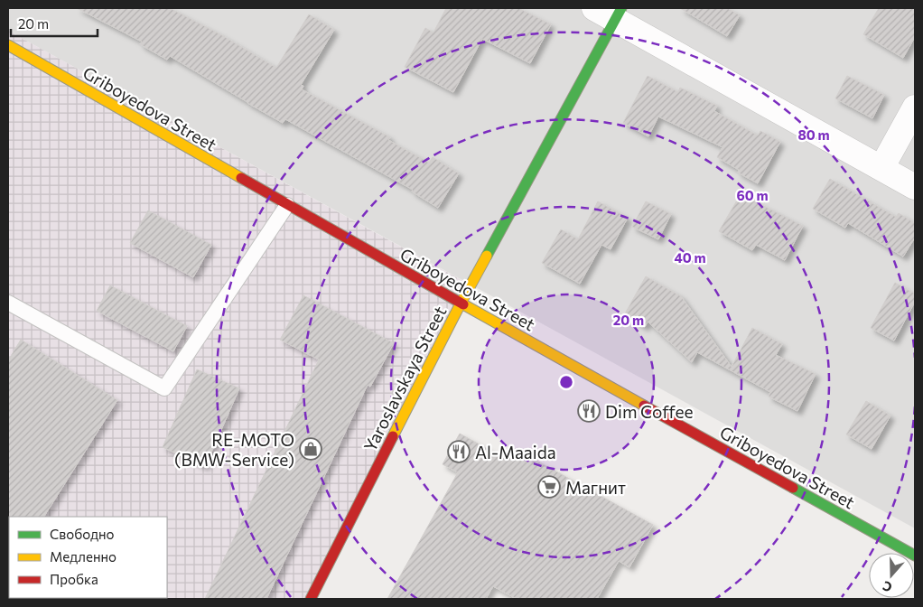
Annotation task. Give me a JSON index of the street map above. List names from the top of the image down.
{
  "streets": {
    "street": ["Griboyedova Street", "Yaroslavskaya Street"]
  },
  "crossings": [
    ["Griboyedova Street", "Yaroslavskaya Street"]
  ],
  "places": {
    "restaurant": ["Dim Coffee", "Al-Maaida"],
    "shop": ["RE-MOTO (BMW-Service)"],
    "supermarket": ["Магнит"]
  },
  "legend": ["Свободно", "Медленно", "Пробка"],
  "scale_bar": "20 m",
  "north": "bottom",
  "rings": [
    "80 m",
    "60 m",
    "40 m",
    "20 m"
  ]
}
